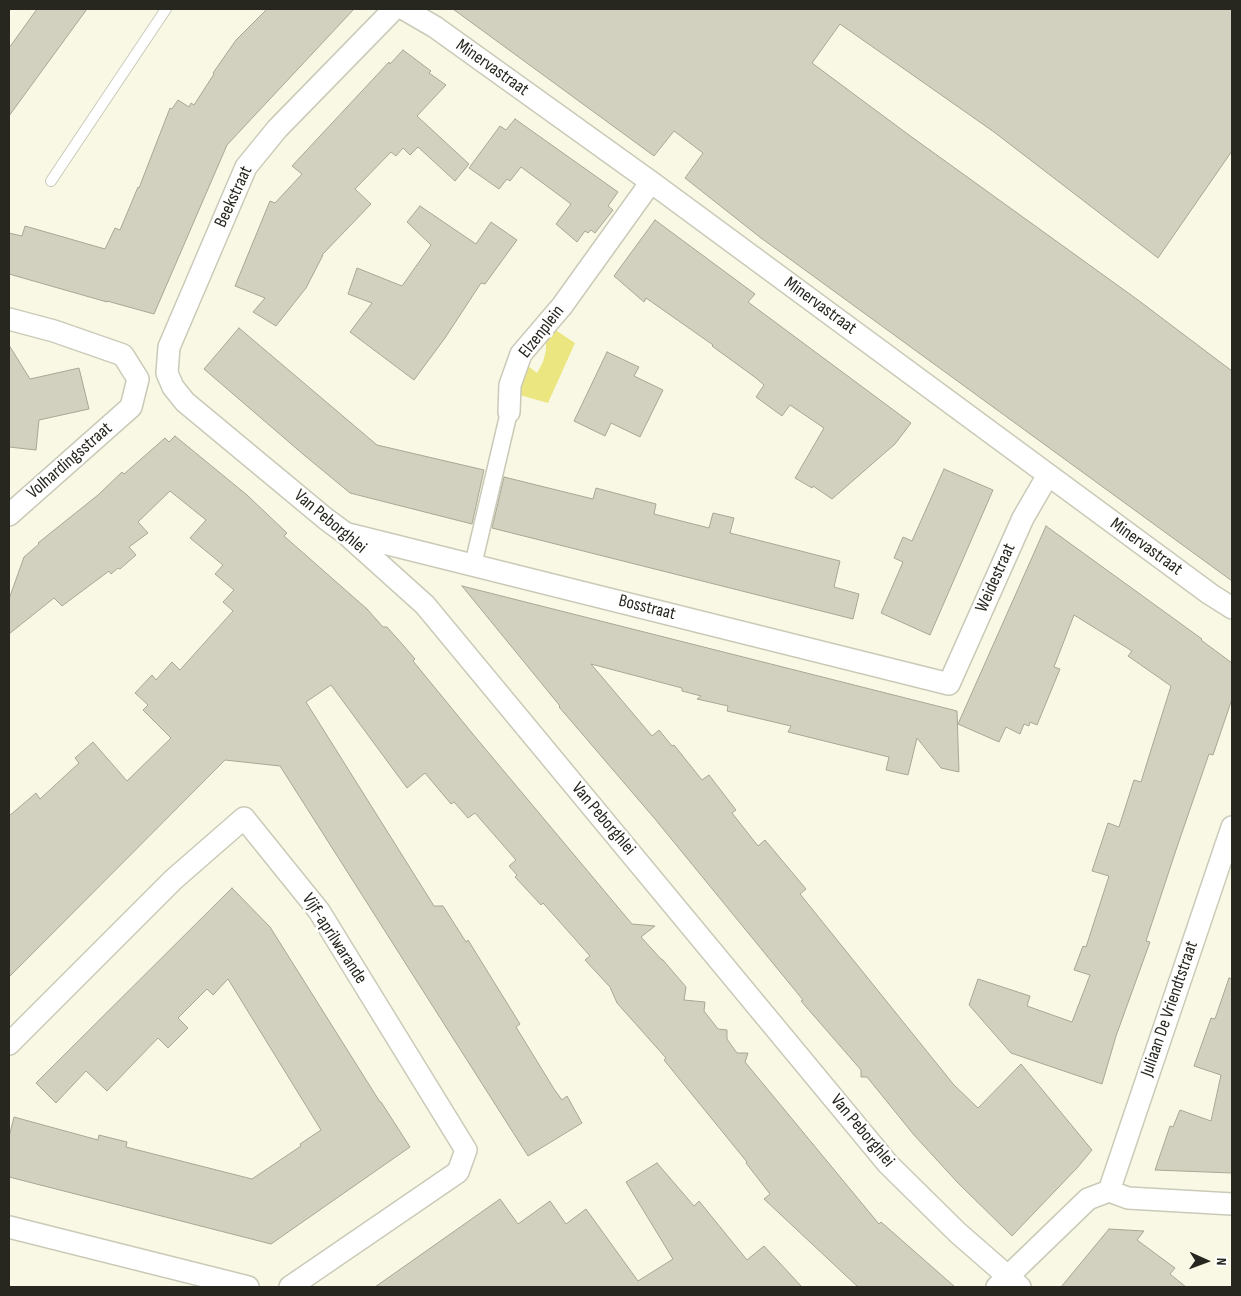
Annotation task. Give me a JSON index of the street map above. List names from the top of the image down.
{
  "streets": {
    "street": [
      "Minervastraat",
      "Beekstraat",
      "Elzenplein",
      "Volhardingsstraat",
      "Van Peborghlei",
      "Weidestraat",
      "Bosstraat",
      "Vijf-aprilwarande",
      "Juliaan De Vriendtstraat"
    ]
  },
  "crossings": [
    ["Minervastraat", "Elzenplein"],
    ["Minervastraat", "Weidestraat"],
    ["Beekstraat", "Van Peborghlei"],
    ["Elzenplein", "Bosstraat"],
    ["Van Peborghlei", "Bosstraat"],
    ["Weidestraat", "Bosstraat"]
  ],
  "north": "right"
}
